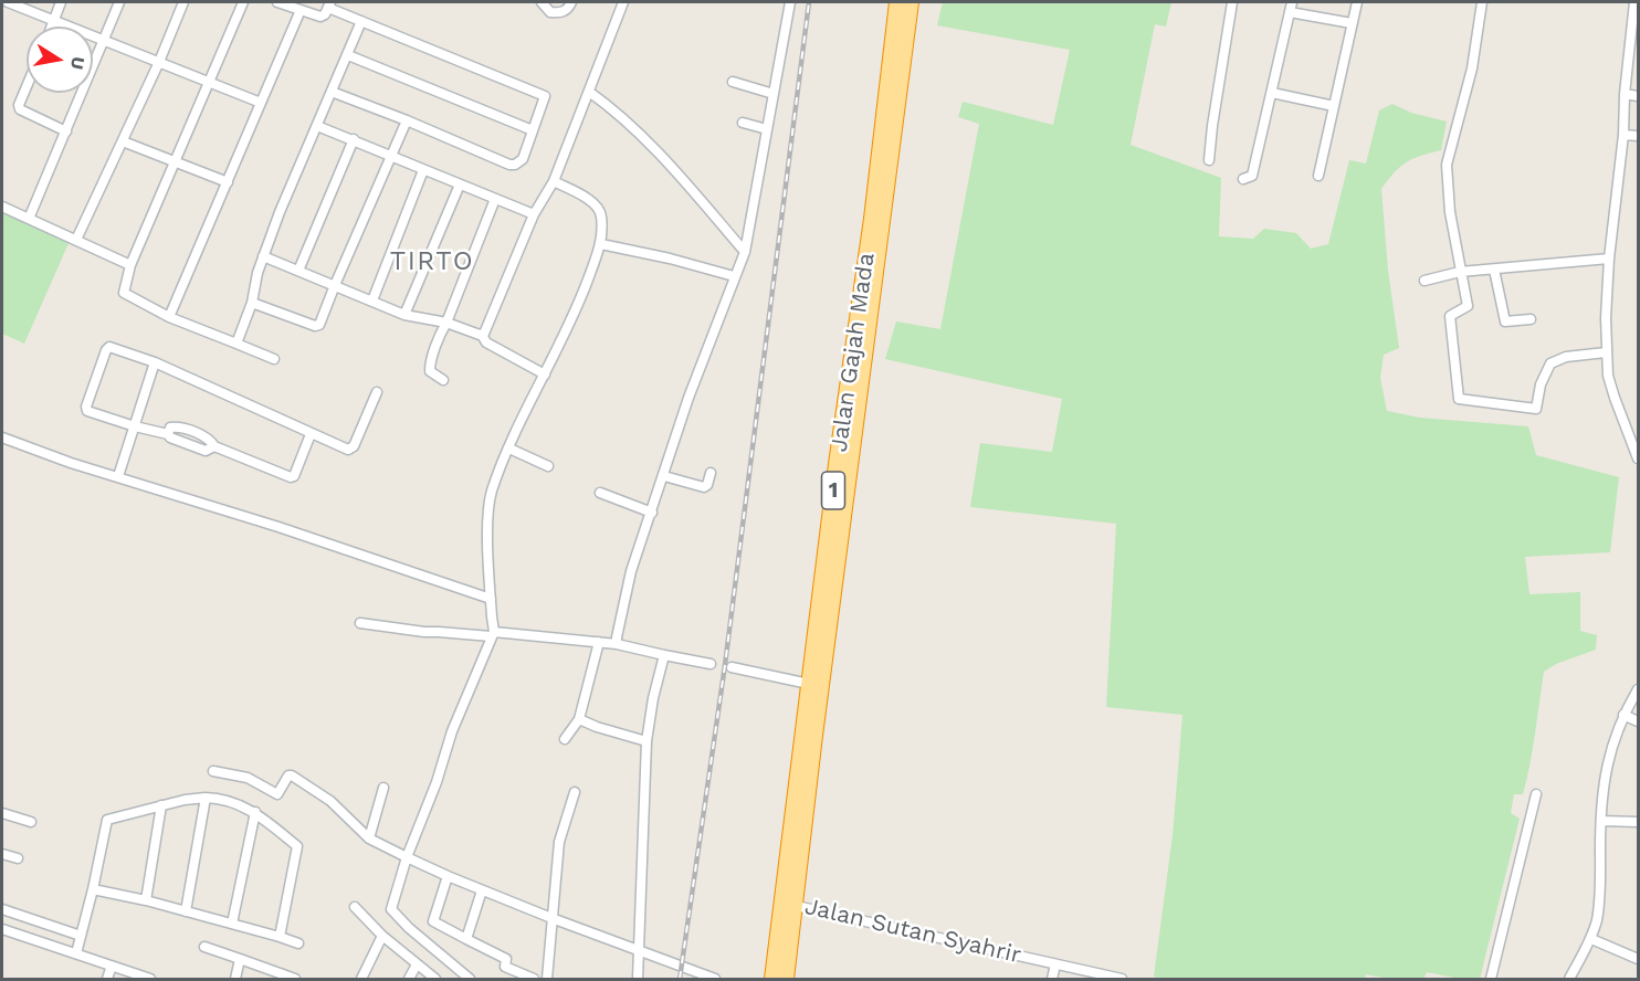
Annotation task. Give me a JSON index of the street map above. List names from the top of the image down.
{
  "streets": {
    "highway": ["Jalan Gajah Mada", "1"],
    "street": ["Jalan Sutan Syahrir"]
  },
  "crossings": [
    ["Jalan Gajah Mada", "Jalan Sutan Syahrir"]
  ],
  "districts": ["TIRTO"],
  "north": "right"
}
